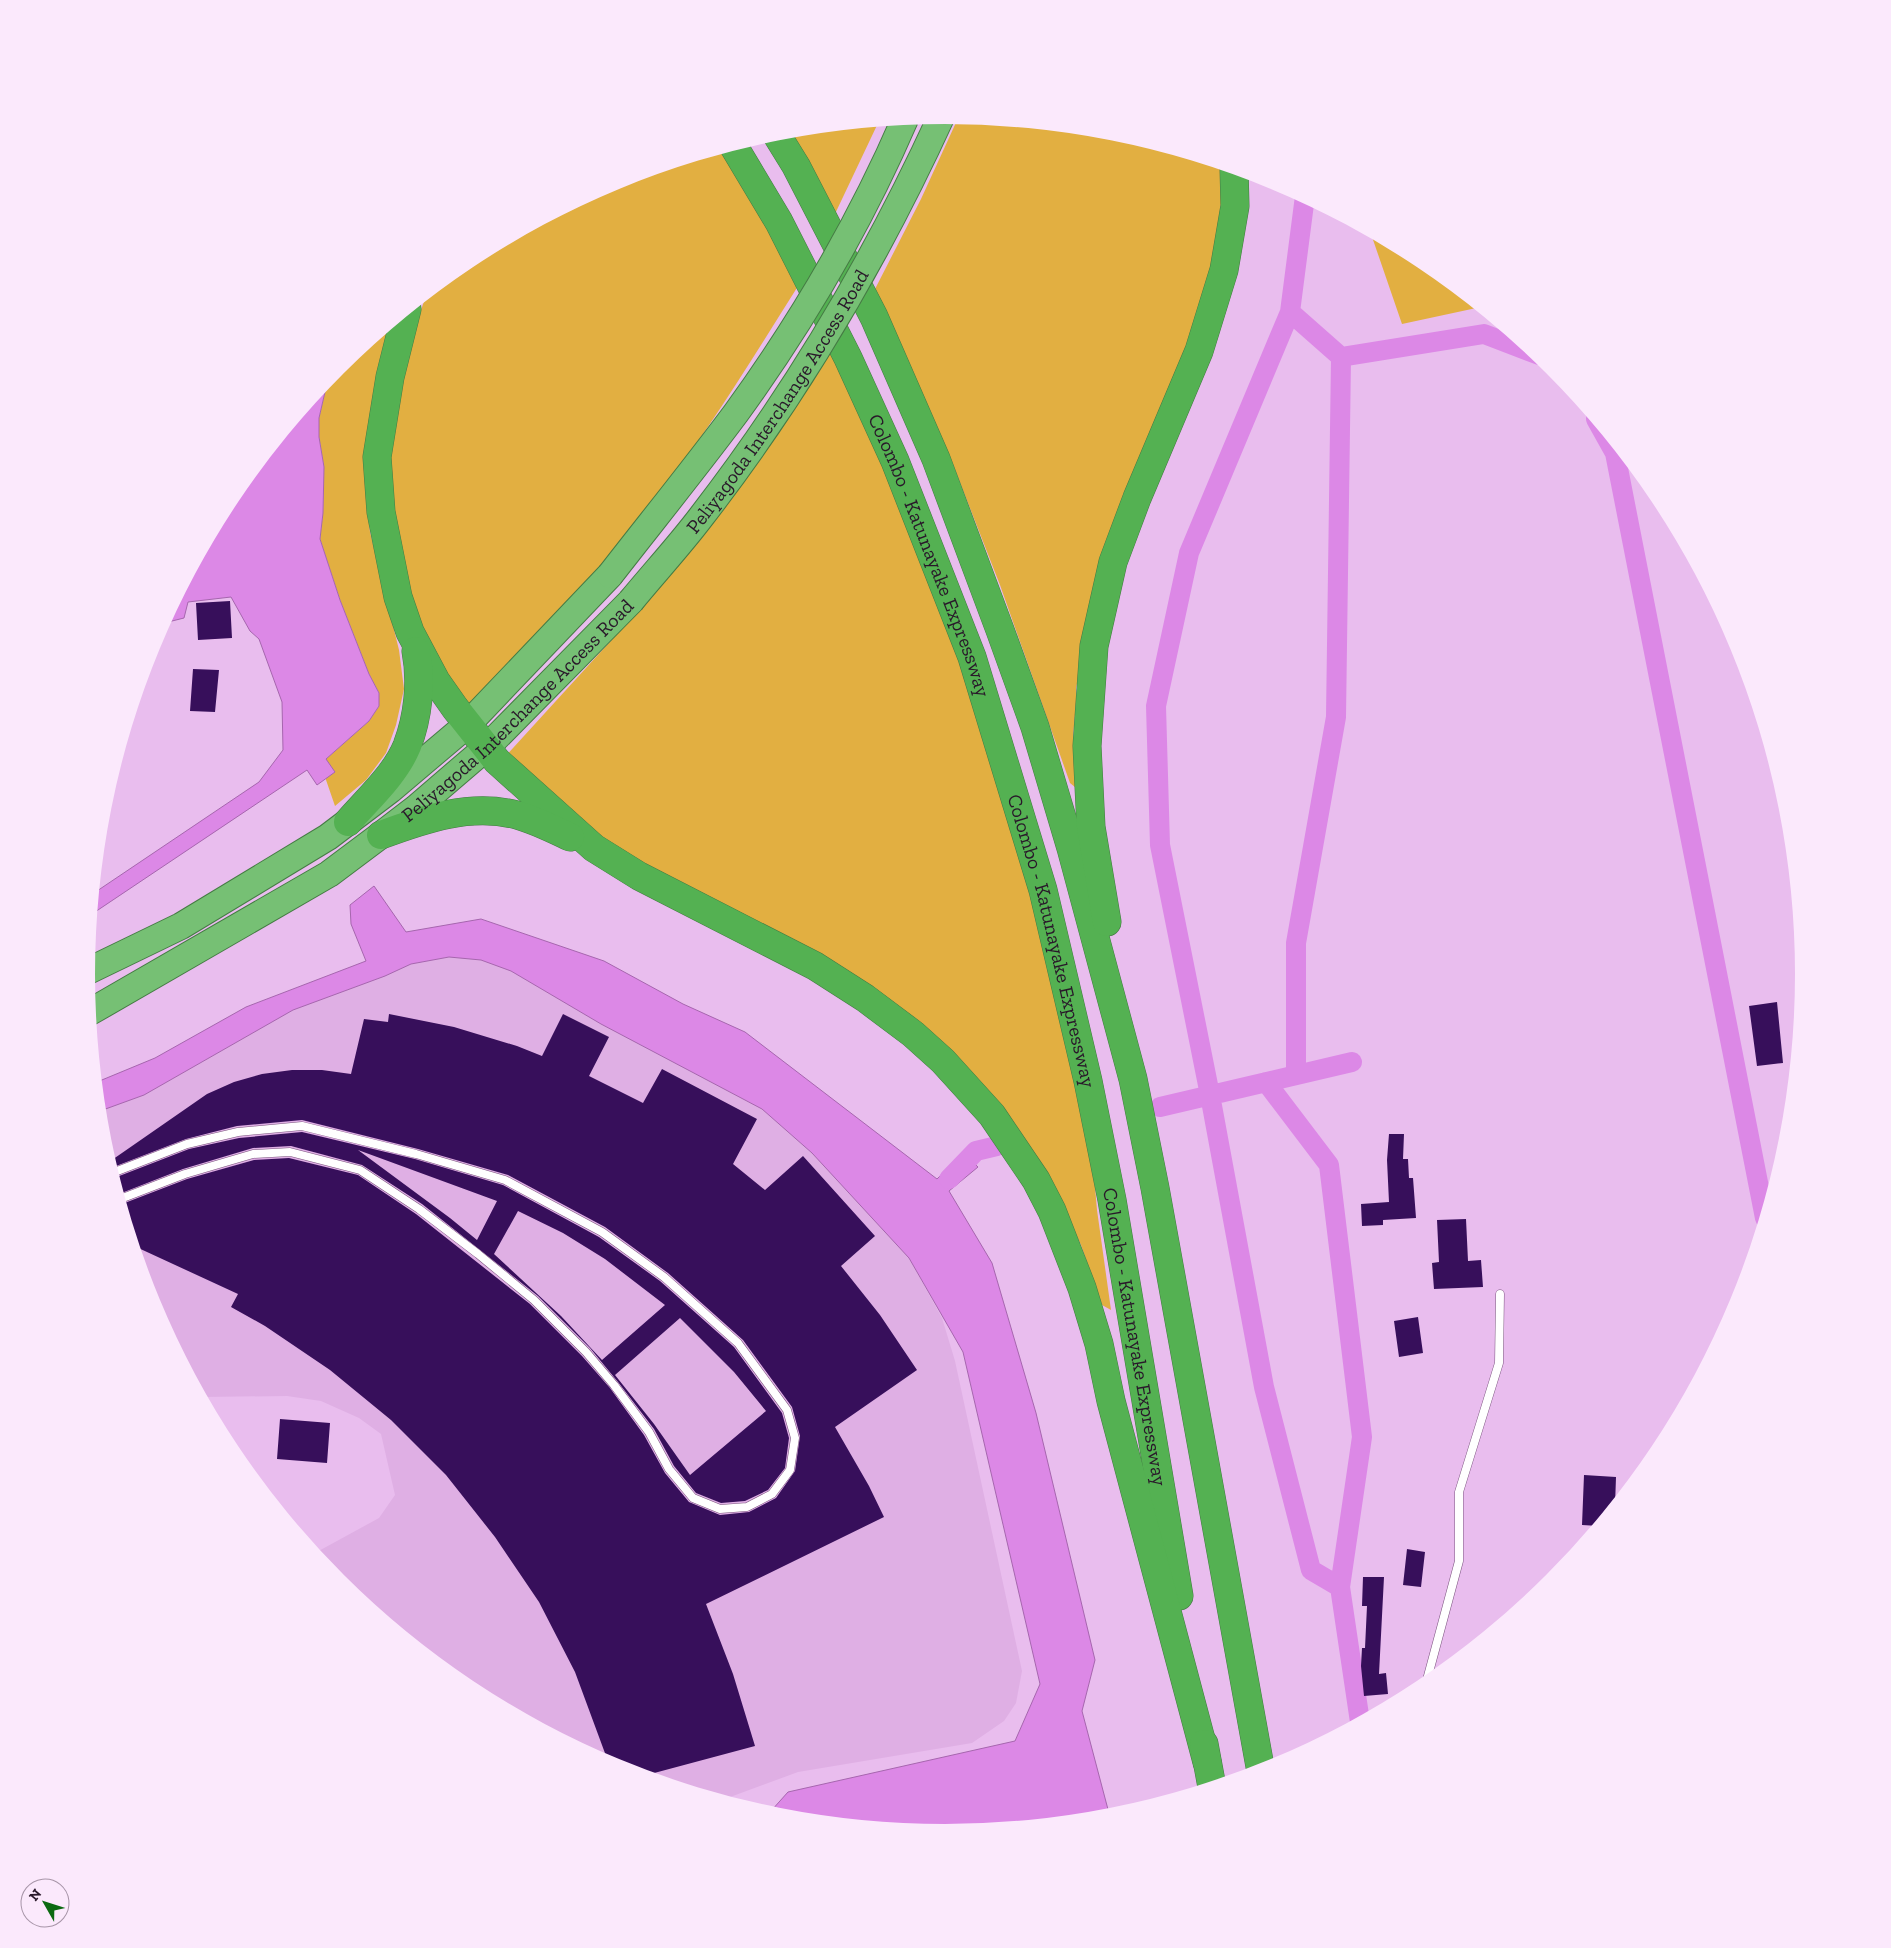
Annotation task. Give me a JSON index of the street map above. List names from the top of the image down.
{
  "streets": {
    "highway": ["Peliyagoda Interchange Access Road", "Colombo - Katunayake Expressway"]
  },
  "north": "top left"
}
